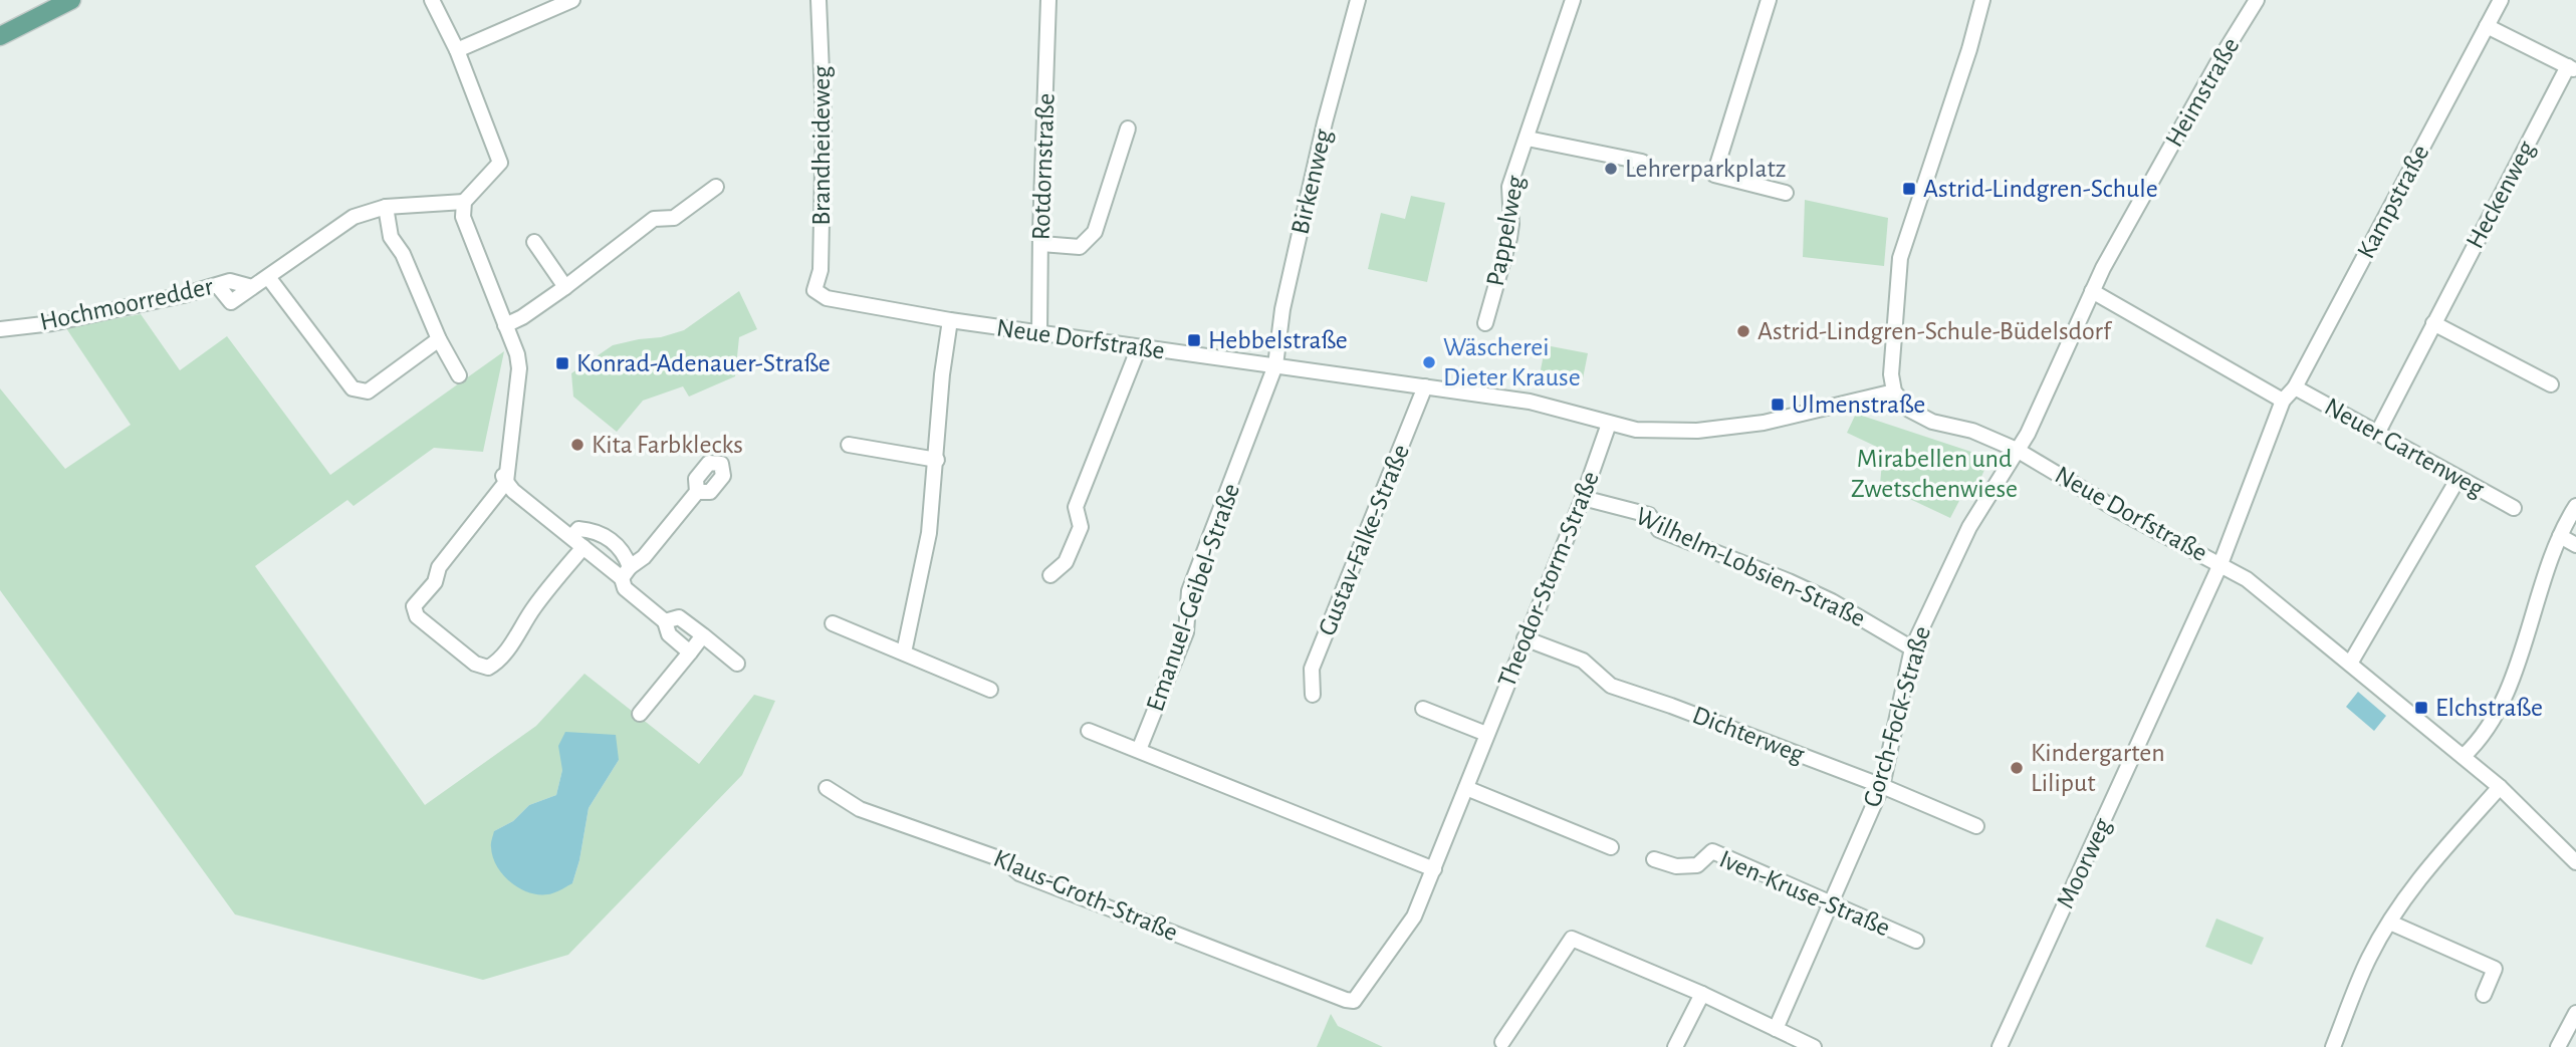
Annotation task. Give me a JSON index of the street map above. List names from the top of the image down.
{
  "streets": {
    "street": [
      "Heimstraße",
      "Brandheideweg",
      "Rotdornstraße",
      "Birkenweg",
      "Heckenweg",
      "Kampstraße",
      "Pappelweg",
      "Hochmoorredder",
      "Neue Dorfstraße",
      "Neuer Gartenweg",
      "Gustav-Falke-Straße",
      "Wilhelm-Lobsien-Straße",
      "Theodor-Storm-Straße",
      "Emanuel-Geibel-Straße",
      "Gorch-Fock-Straße",
      "Dichterweg",
      "Moorweg",
      "Iven-Kruse-Straße",
      "Klaus-Groth-Straße"
    ]
  },
  "crossings": [
    ["Heimstraße", "Neue Dorfstraße"],
    ["Heimstraße", "Gorch-Fock-Straße"],
    ["Brandheideweg", "Neue Dorfstraße"],
    ["Rotdornstraße", "Neue Dorfstraße"],
    ["Birkenweg", "Neue Dorfstraße"],
    ["Birkenweg", "Emanuel-Geibel-Straße"],
    ["Heckenweg", "Neuer Gartenweg"],
    ["Kampstraße", "Neuer Gartenweg"],
    ["Kampstraße", "Moorweg"],
    ["Neue Dorfstraße", "Gustav-Falke-Straße"],
    ["Neue Dorfstraße", "Theodor-Storm-Straße"],
    ["Neue Dorfstraße", "Emanuel-Geibel-Straße"],
    ["Neue Dorfstraße", "Gorch-Fock-Straße"],
    ["Neue Dorfstraße", "Moorweg"],
    ["Wilhelm-Lobsien-Straße", "Theodor-Storm-Straße"],
    ["Wilhelm-Lobsien-Straße", "Gorch-Fock-Straße"],
    ["Theodor-Storm-Straße", "Dichterweg"],
    ["Theodor-Storm-Straße", "Klaus-Groth-Straße"],
    ["Gorch-Fock-Straße", "Dichterweg"],
    ["Gorch-Fock-Straße", "Iven-Kruse-Straße"]
  ],
  "parks": ["Mirabellen und Zwetschenwiese"],
  "places": {
    "other": [
      "Lehrerparkplatz",
      "Astrid-Lindgren-Schule-Büdelsdorf",
      "Wäscherei Dieter Krause",
      "Kita Farbklecks",
      "Kindergarten Liliput"
    ],
    "transit": [
      "Astrid-Lindgren-Schule",
      "Hebbelstraße",
      "Konrad-Adenauer-Straße",
      "Ulmenstraße",
      "Elchstraße"
    ]
  }
}
